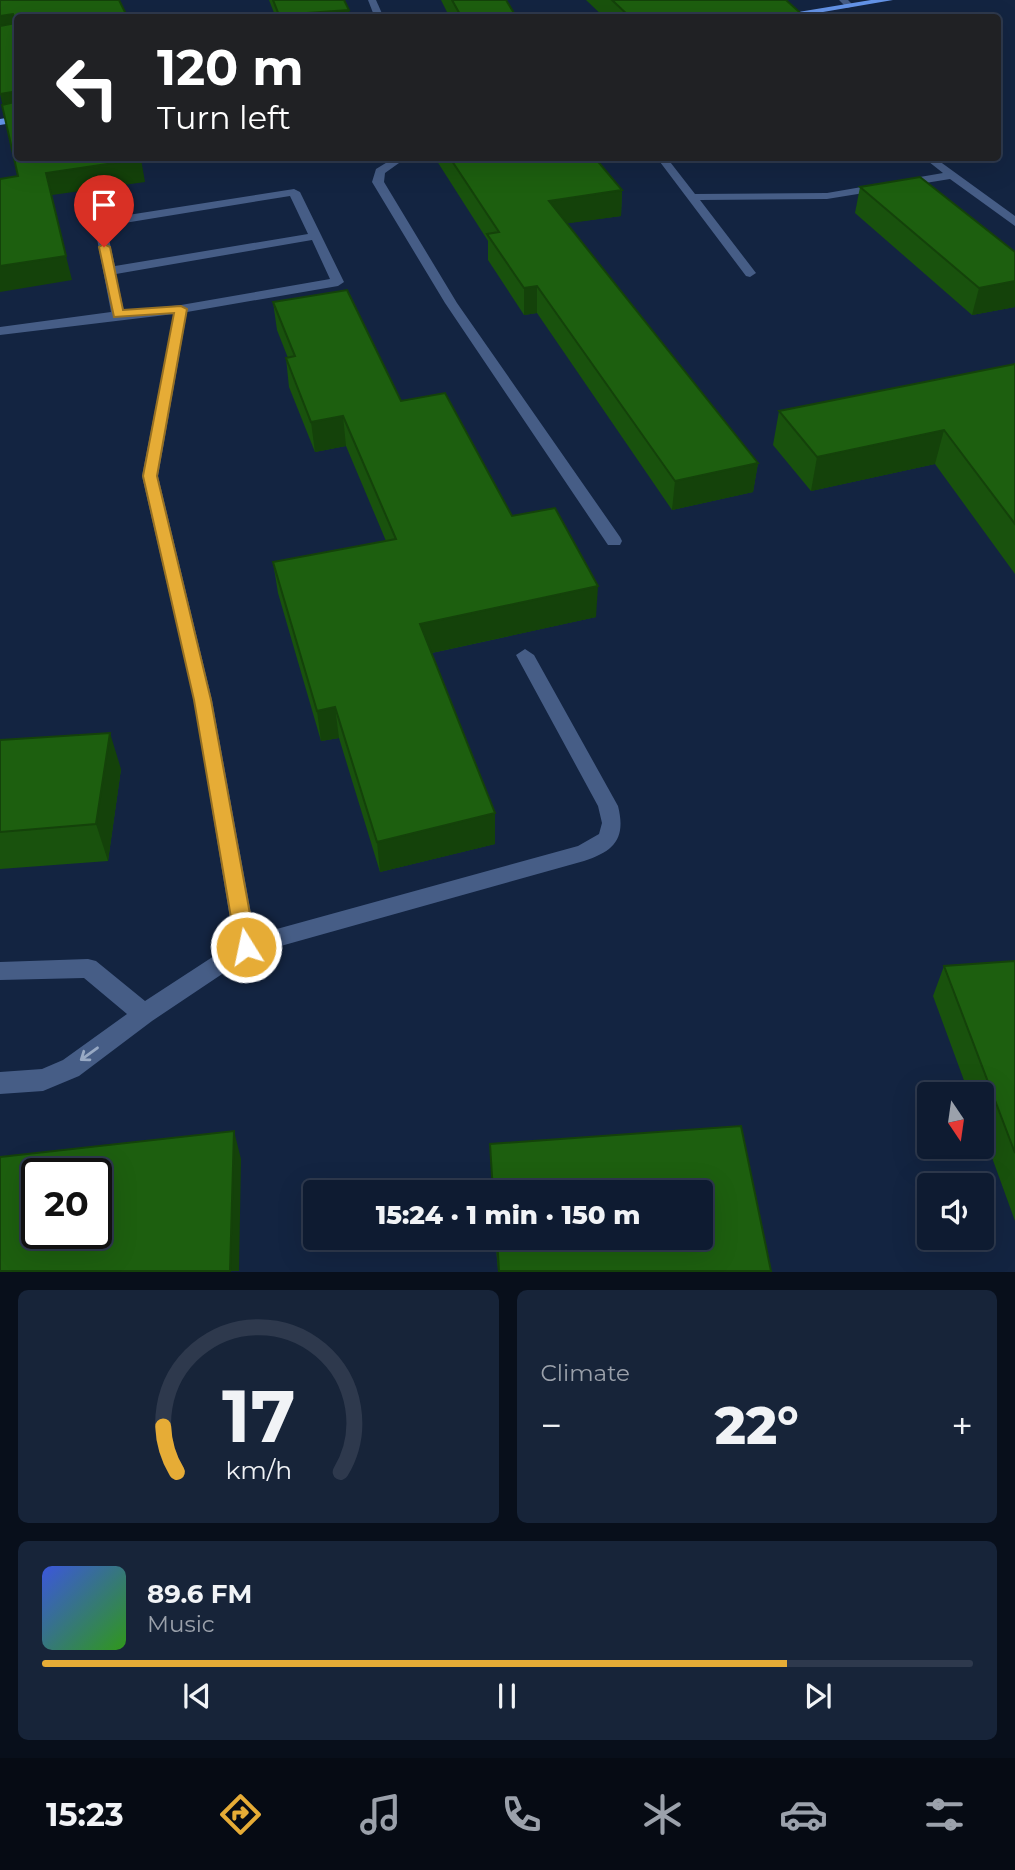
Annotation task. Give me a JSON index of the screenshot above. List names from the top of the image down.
{
  "north": "bottom",
  "page": {
    "turn": ["120 m", "Turn left"],
    "limit": "20",
    "trip": "15:24 · 1 min · 150 m",
    "tile": "Climate",
    "heat": ["−", "22°", "+"],
    "song": ["89.6 FM", "Music"],
    "tabs": "15:23",
    "gauge": ["17", "km/h"]
  }
}
